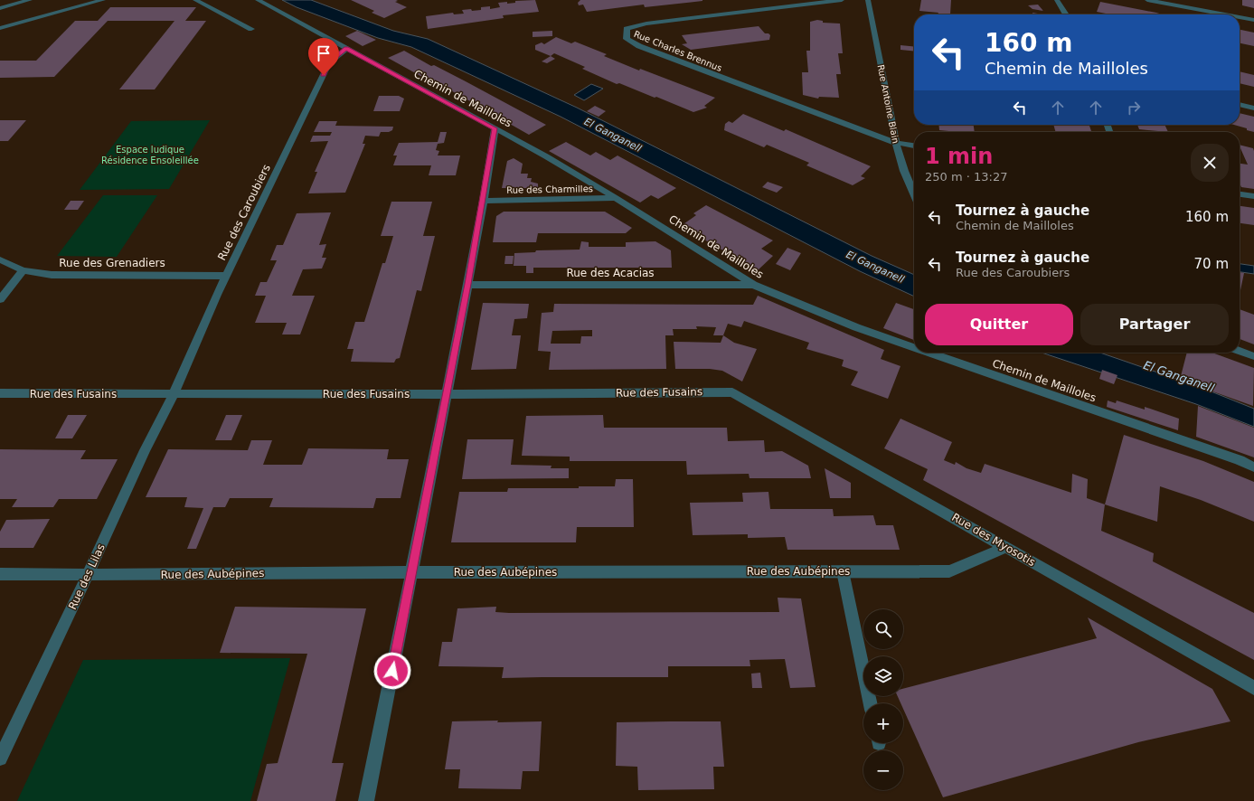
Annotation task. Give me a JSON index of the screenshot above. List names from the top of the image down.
{
  "streets": {
    "street": [
      "Rue Charles Brennus",
      "Chemin de Mailloles",
      "Rue Antoine Blain",
      "Rue des Charmilles",
      "Rue des Caroubiers",
      "Rue des Grenadiers",
      "Rue des Acacias",
      "Rue des Fusains",
      "Rue des Myosotis",
      "Rue des Aubépines",
      "Rue des Lilas"
    ]
  },
  "crossings": [
    ["Rue Charles Brennus", "Rue Antoine Blain"],
    ["Chemin de Mailloles", "Rue des Charmilles"],
    ["Chemin de Mailloles", "Rue des Caroubiers"],
    ["Chemin de Mailloles", "Rue des Acacias"],
    ["Rue des Caroubiers", "Rue des Grenadiers"],
    ["Rue des Caroubiers", "Rue des Fusains"],
    ["Rue des Caroubiers", "Rue des Lilas"],
    ["Rue des Fusains", "Rue des Myosotis"],
    ["Rue des Fusains", "Rue des Lilas"],
    ["Rue des Myosotis", "Rue des Aubépines"],
    ["Rue des Aubépines", "Rue des Lilas"]
  ],
  "water": ["El Ganganell"],
  "parks": ["Espace ludique Résidence Ensoleillée"],
  "page": {
    "turn": ["160 m", "Chemin de Mailloles"],
    "heading": ["1 min", "250 m · 13:27"],
    "list": [
      {
        "name": "Tournez à gauche",
        "note": "Chemin de Mailloles",
        "value": "160 m"
      },
      {
        "name": "Tournez à gauche",
        "note": "Rue des Caroubiers",
        "value": "70 m"
      }
    ],
    "buttons": ["Quitter", "Partager"],
    "map_buttons": ["+", "−"]
  }
}
